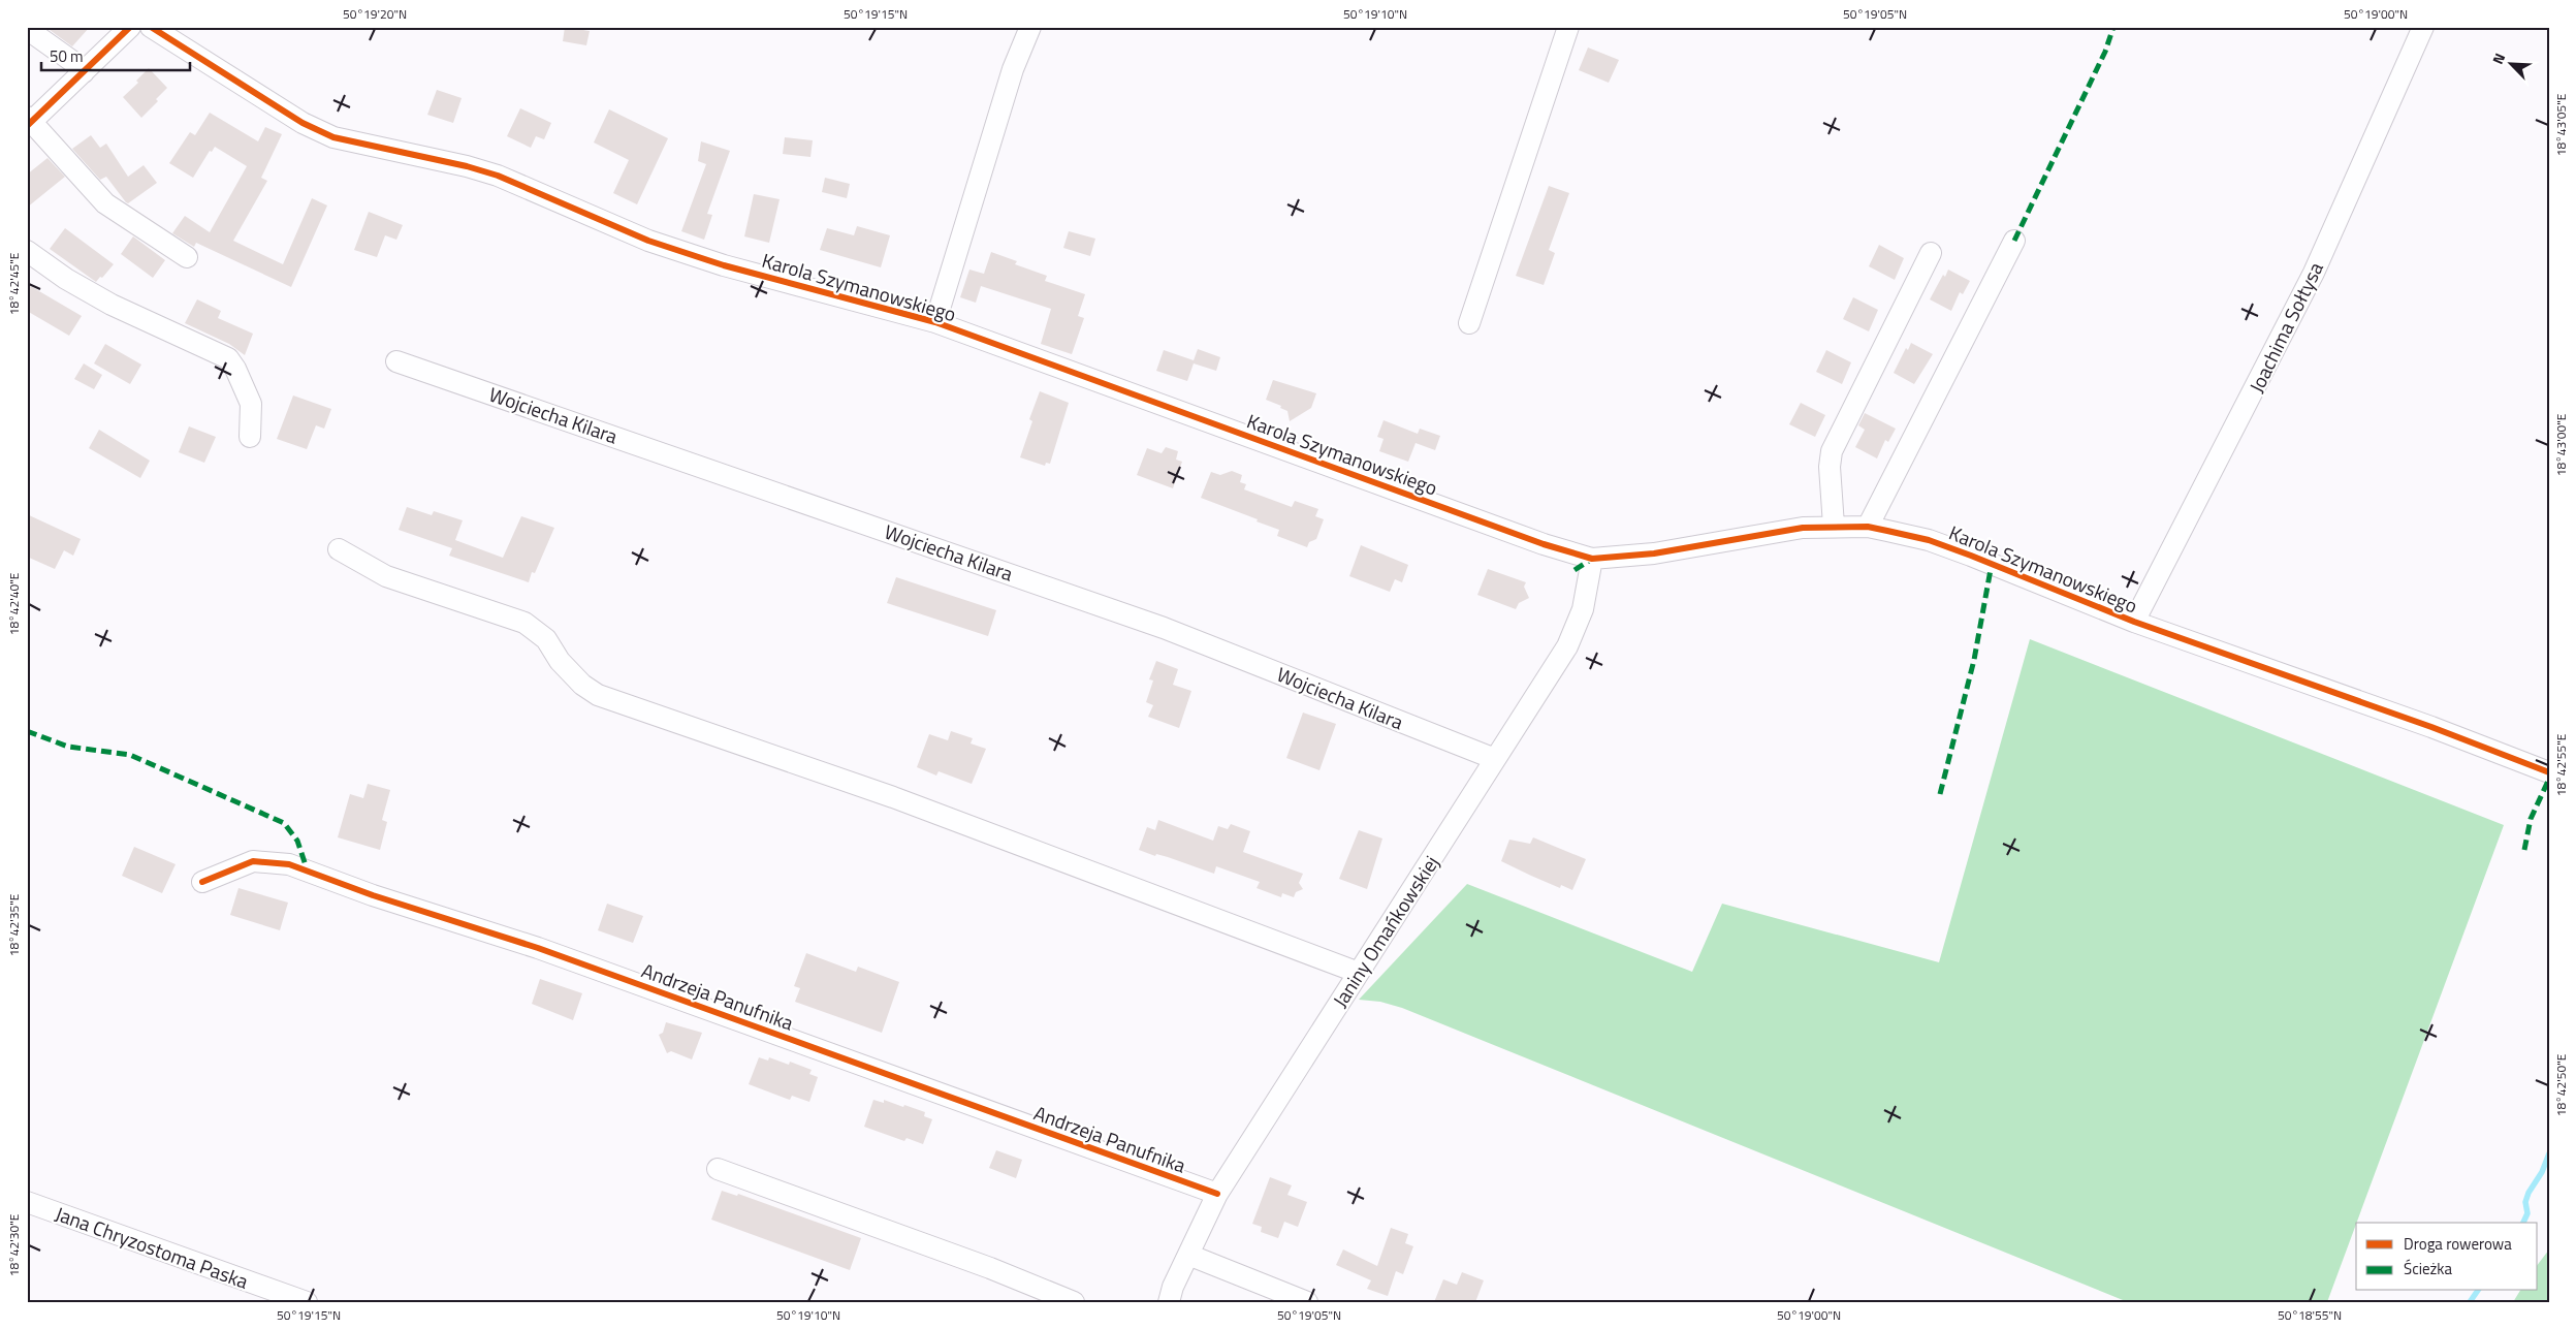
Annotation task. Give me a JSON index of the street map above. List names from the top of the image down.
{
  "streets": {
    "street": [
      "Karola Szymanowskiego",
      "Joachima Sołtysa",
      "Wojciecha Kilara",
      "Janiny Omańkowskiej",
      "Andrzeja Panufnika",
      "Jana Chryzostoma Paska"
    ]
  },
  "crossings": [
    ["Karola Szymanowskiego", "Joachima Sołtysa"],
    ["Karola Szymanowskiego", "Janiny Omańkowskiej"],
    ["Wojciecha Kilara", "Janiny Omańkowskiej"],
    ["Janiny Omańkowskiej", "Andrzeja Panufnika"]
  ],
  "legend": ["Droga rowerowa", "Ścieżka"],
  "scale_bar": "50 m",
  "north": "top left",
  "coordinates": [
    "50°19'20\"N",
    "50°19'15\"N",
    "50°19'10\"N",
    "50°19'05\"N",
    "50°19'00\"N",
    "18°43'05\"E",
    "18°42'45\"E",
    "18°43'00\"E",
    "18°42'40\"E",
    "18°42'55\"E",
    "18°42'35\"E",
    "18°42'50\"E",
    "18°42'30\"E",
    "50°18'55\"N"
  ]
}
